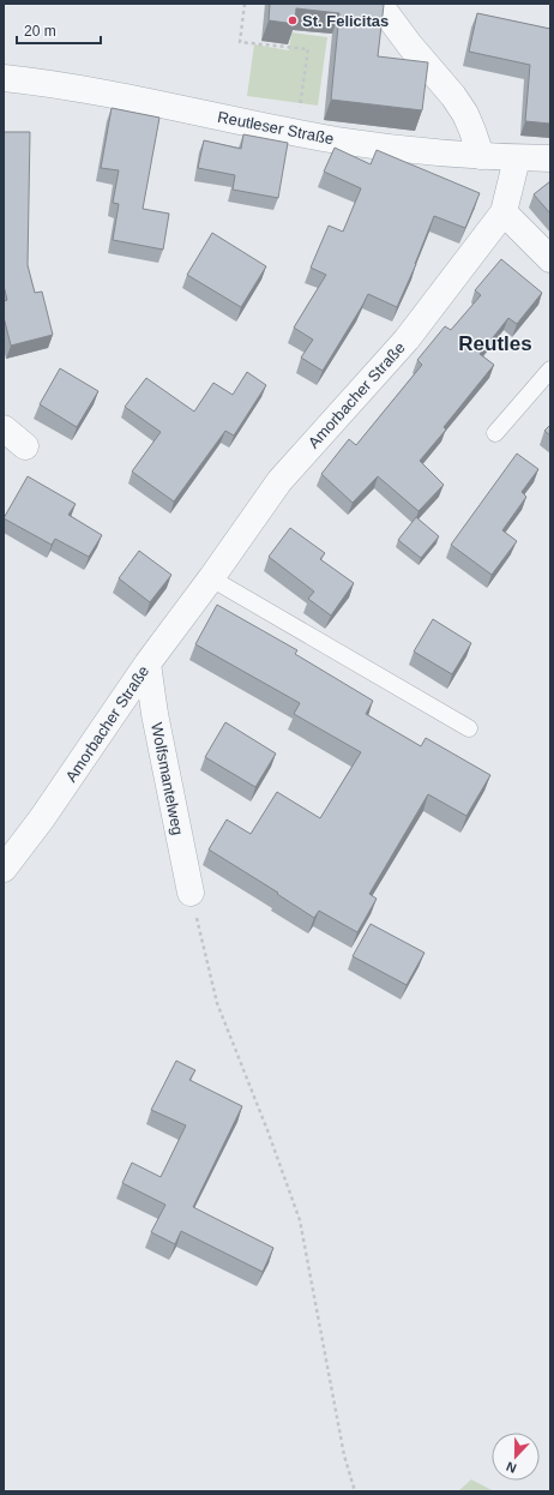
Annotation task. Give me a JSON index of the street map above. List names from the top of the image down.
{
  "streets": {
    "street": ["Reutleser Straße", "Amorbacher Straße", "Wolfsmantelweg"]
  },
  "crossings": [
    ["Amorbacher Straße", "Wolfsmantelweg"]
  ],
  "districts": ["Reutles"],
  "places": ["St. Felicitas"],
  "scale_bar": "20 m",
  "north": "bottom"
}
